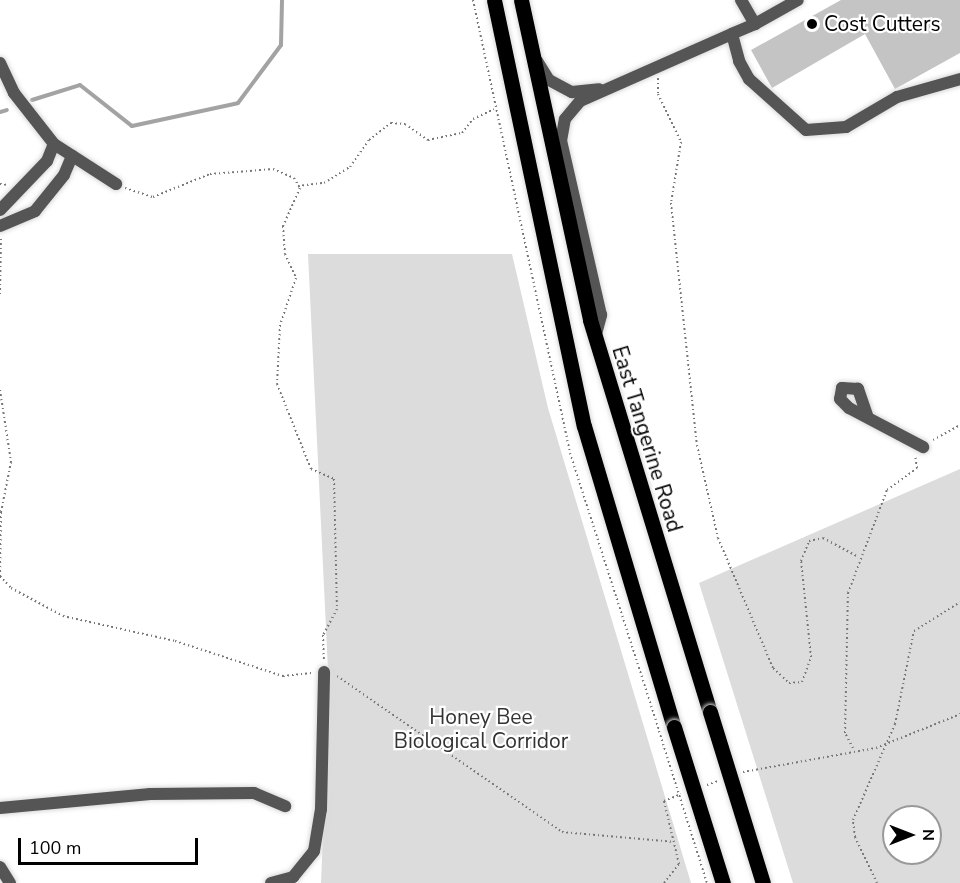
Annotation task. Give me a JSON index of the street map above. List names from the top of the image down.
{
  "streets": {
    "main road": ["East Tangerine Road"]
  },
  "parks": ["Honey Bee Biological Corridor"],
  "places": ["Cost Cutters"],
  "scale_bar": "100 m",
  "north": "right"
}
